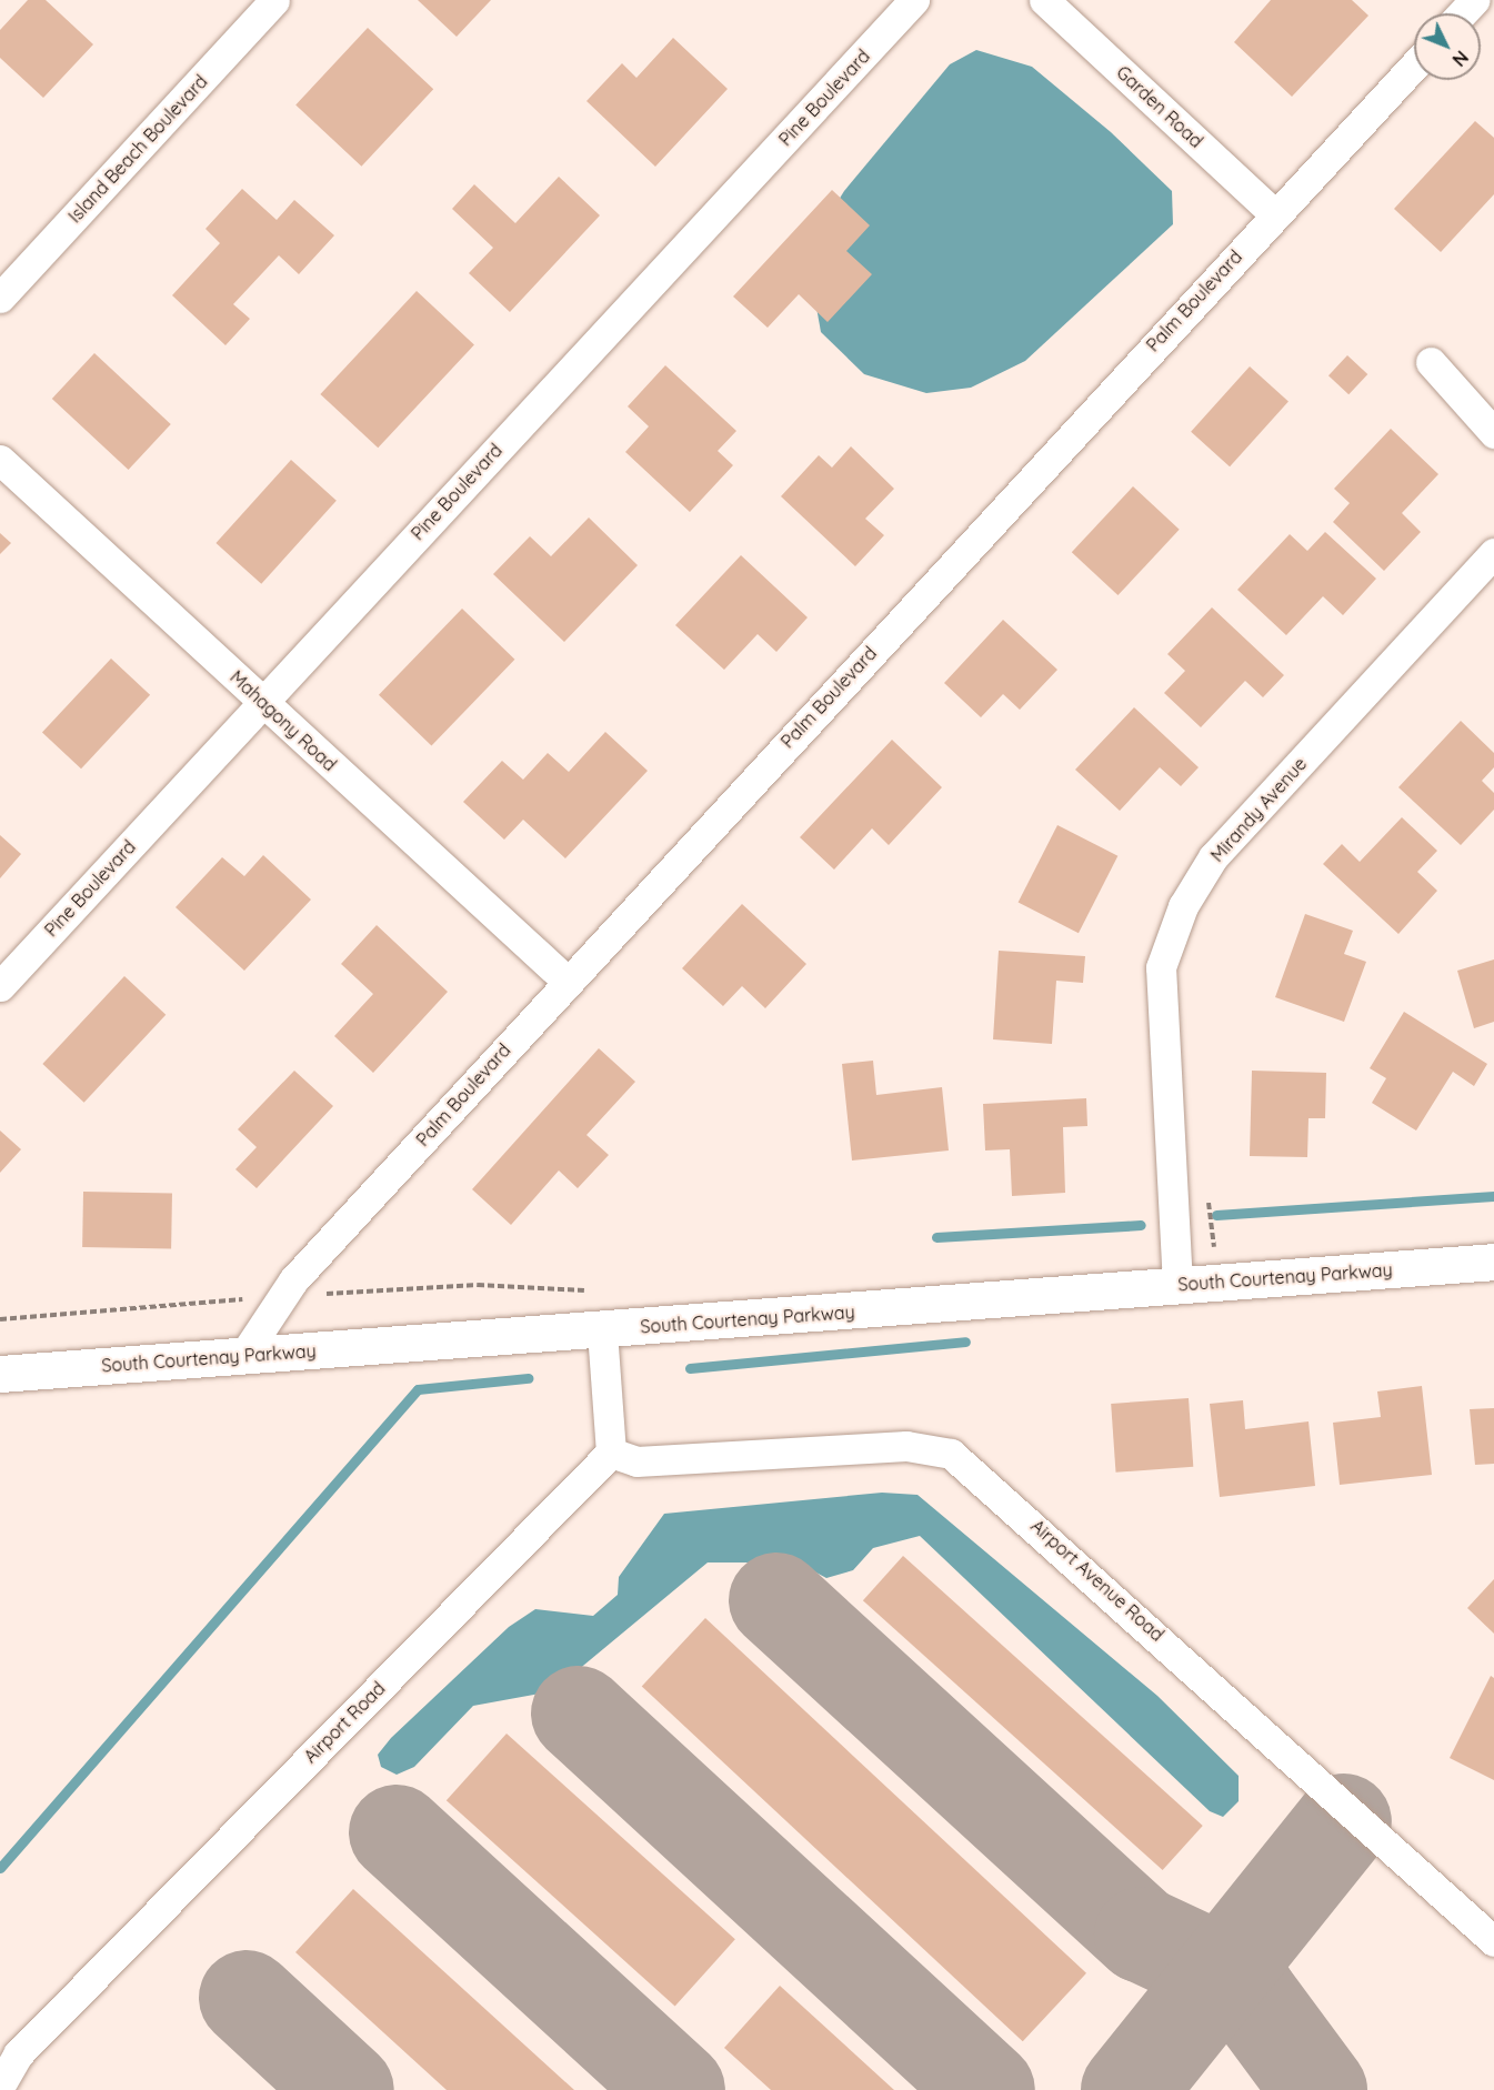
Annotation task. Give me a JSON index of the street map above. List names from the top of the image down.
{
  "streets": {
    "main road": ["South Courtenay Parkway"],
    "street": [
      "Pine Boulevard",
      "Garden Road",
      "Island Beach Boulevard",
      "Palm Boulevard",
      "Mahagony Road",
      "Mirandy Avenue",
      "Airport Avenue Road",
      "Airport Road"
    ]
  },
  "crossings": [
    ["Pine Boulevard", "Mahagony Road"],
    ["Garden Road", "Palm Boulevard"],
    ["Palm Boulevard", "Mahagony Road"],
    ["Palm Boulevard", "South Courtenay Parkway"],
    ["Mirandy Avenue", "South Courtenay Parkway"],
    ["Airport Avenue Road", "Airport Road"]
  ],
  "north": "bottom right"
}
